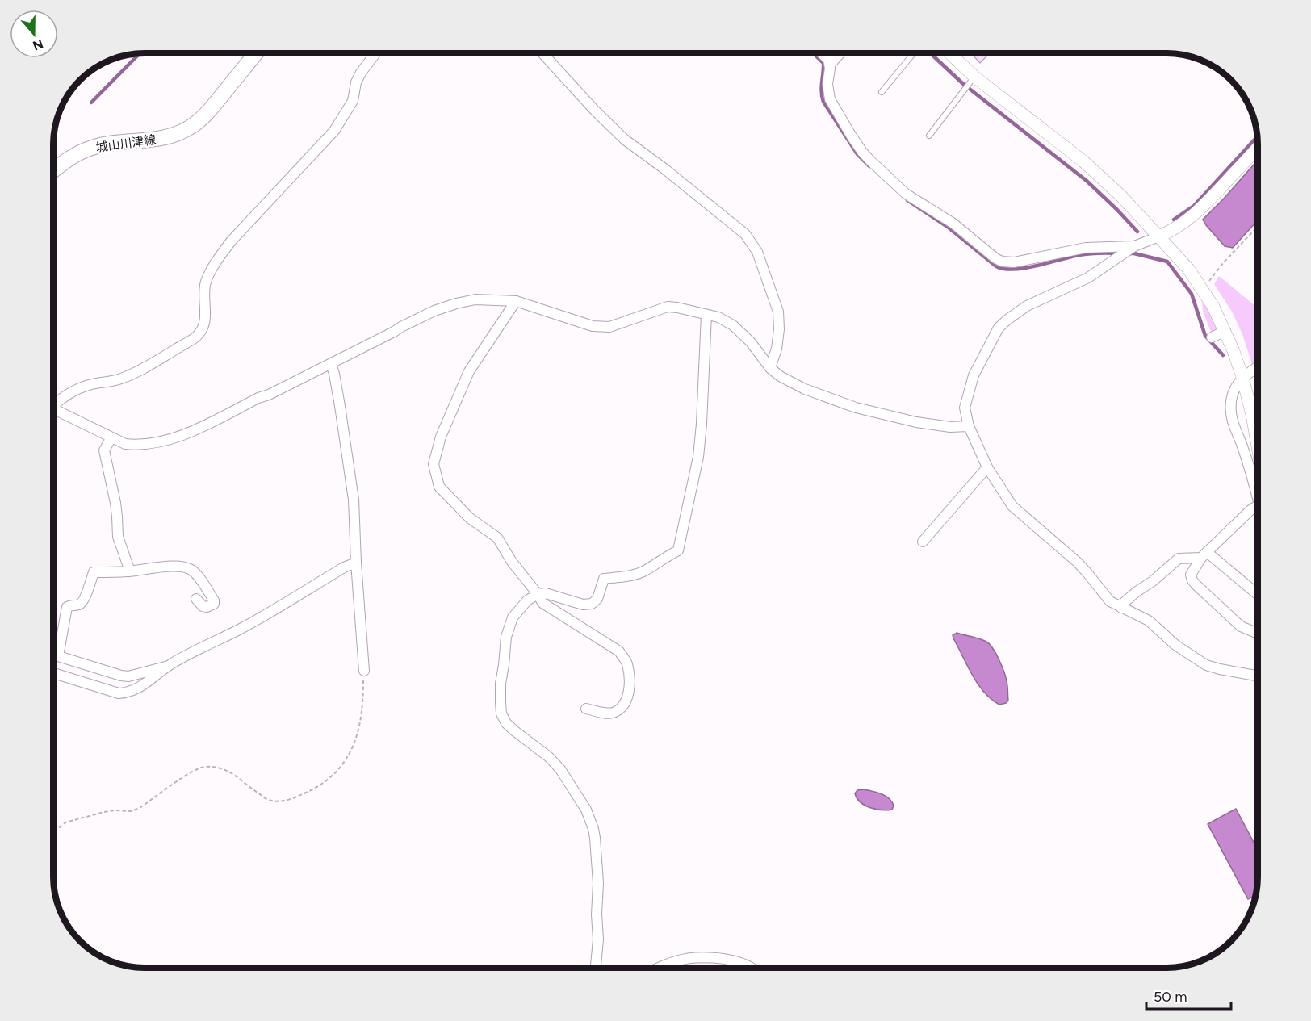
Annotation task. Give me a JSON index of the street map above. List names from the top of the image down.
{
  "streets": {
    "main road": ["城山川津線"]
  },
  "scale_bar": "50 m",
  "north": "bottom"
}
